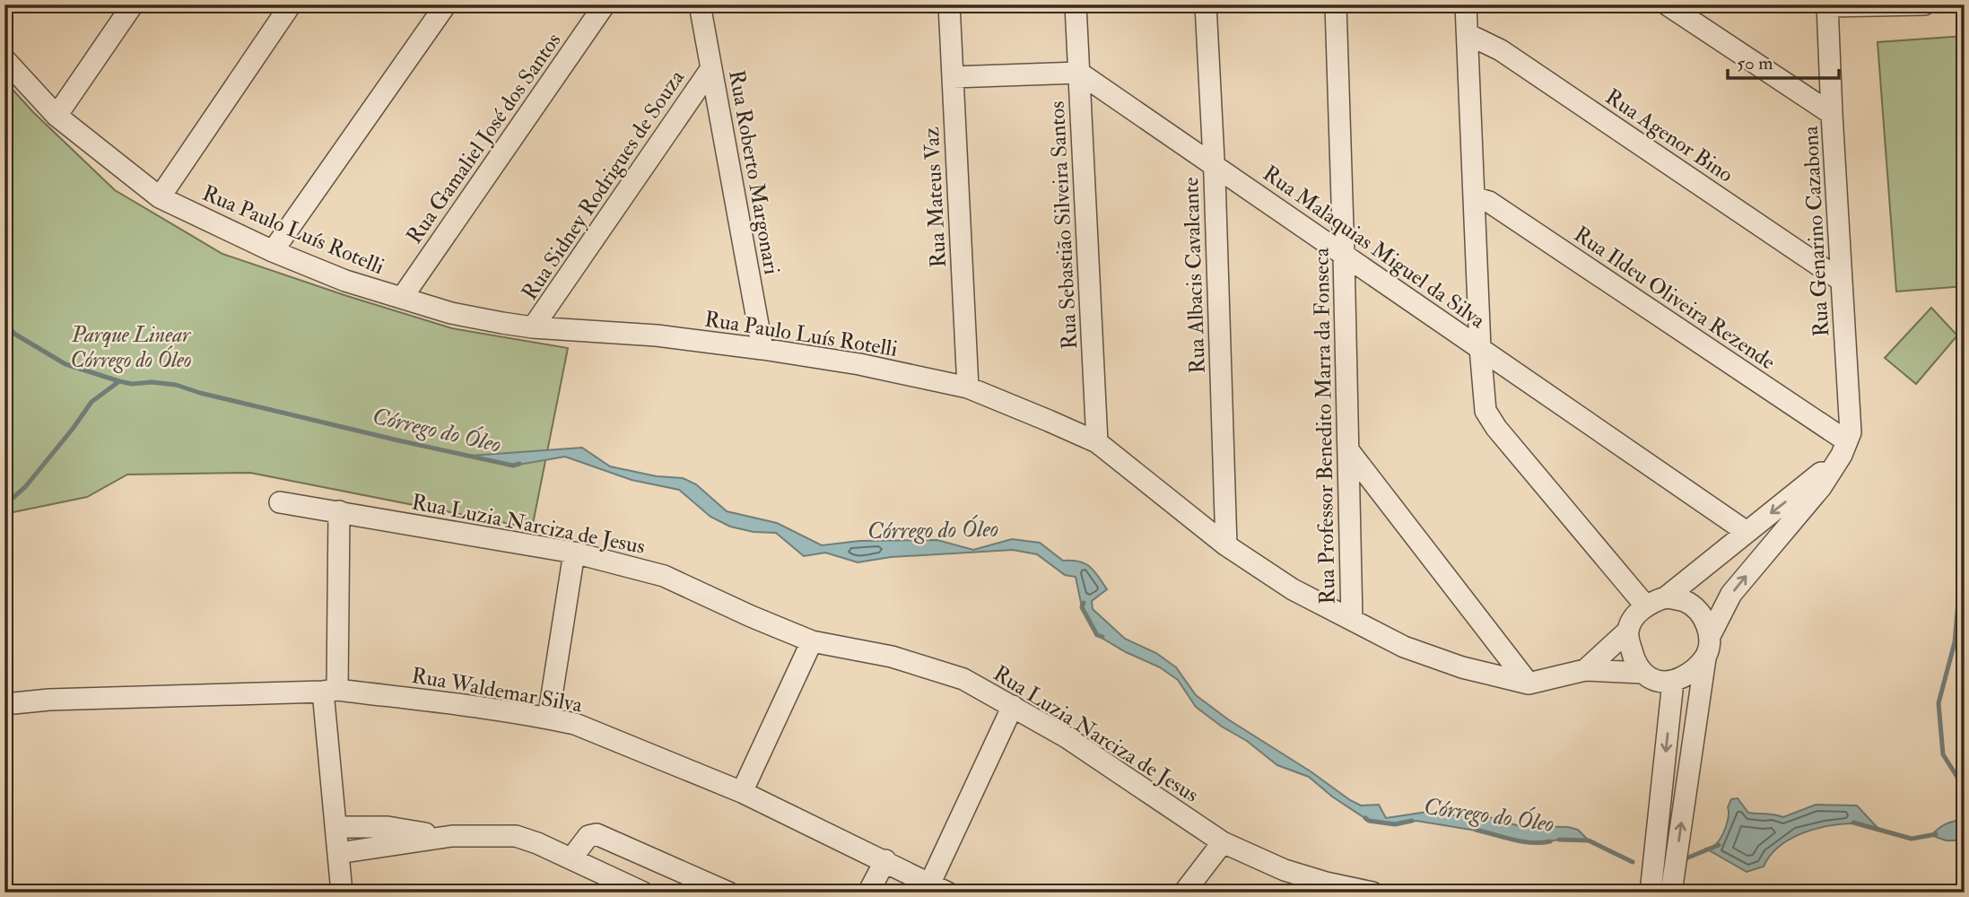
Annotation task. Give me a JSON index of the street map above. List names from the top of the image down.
{
  "streets": {
    "street": [
      "Rua Agenor Bino",
      "Rua Gamaliel José dos Santos",
      "Rua Roberto Margonari",
      "Rua Sidney Rodrigues de Souza",
      "Rua Mateus Vaz",
      "Rua Sebastião Silveira Santos",
      "Rua Paulo Luís Rotelli",
      "Rua Genarino Cazabona",
      "Rua Malaquias Miguel da Silva",
      "Rua Albacis Cavalcante",
      "Rua Ildeu Oliveira Rezende",
      "Rua Professor Benedito Marra da Fonseca",
      "Rua Luzia Narciza de Jesus",
      "Rua Waldemar Silva"
    ]
  },
  "crossings": [
    ["Rua Agenor Bino", "Rua Genarino Cazabona"],
    ["Rua Gamaliel José dos Santos", "Rua Paulo Luís Rotelli"],
    ["Rua Roberto Margonari", "Rua Sidney Rodrigues de Souza"],
    ["Rua Roberto Margonari", "Rua Paulo Luís Rotelli"],
    ["Rua Sidney Rodrigues de Souza", "Rua Paulo Luís Rotelli"],
    ["Rua Mateus Vaz", "Rua Paulo Luís Rotelli"],
    ["Rua Sebastião Silveira Santos", "Rua Paulo Luís Rotelli"],
    ["Rua Sebastião Silveira Santos", "Rua Malaquias Miguel da Silva"],
    ["Rua Paulo Luís Rotelli", "Rua Genarino Cazabona"],
    ["Rua Paulo Luís Rotelli", "Rua Albacis Cavalcante"],
    ["Rua Paulo Luís Rotelli", "Rua Professor Benedito Marra da Fonseca"],
    ["Rua Genarino Cazabona", "Rua Ildeu Oliveira Rezende"],
    ["Rua Malaquias Miguel da Silva", "Rua Albacis Cavalcante"],
    ["Rua Malaquias Miguel da Silva", "Rua Professor Benedito Marra da Fonseca"]
  ],
  "water": ["Córrego do Óleo"],
  "parks": ["Parque Linear Córrego do Óleo"],
  "scale_bar": "50 m"
}
